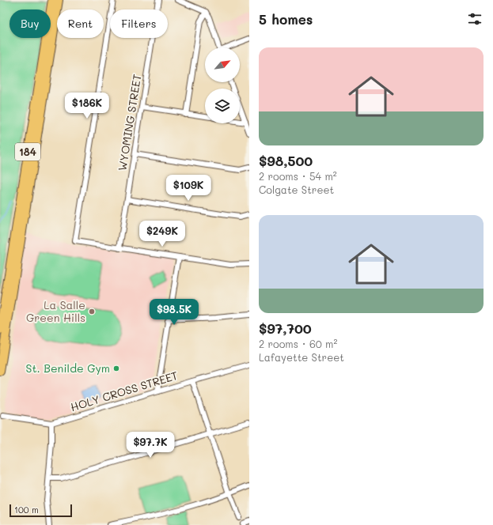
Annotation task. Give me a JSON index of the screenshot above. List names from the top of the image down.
{
  "streets": {
    "main road": ["184"],
    "street": ["WYOMING STREET", "HOLY CROSS STREET"]
  },
  "places": ["La Salle Green Hills", "St. Benilde Gym"],
  "scale_bar": "100 m",
  "north": "top right",
  "page": {
    "heading": "5 homes",
    "chip": ["Buy", "Rent", "Filters"],
    "list": [
      {
        "name": "$98,500",
        "note": "2 rooms · 54 m² · Colgate Street"
      },
      {
        "name": "$97,700",
        "note": "2 rooms · 60 m² · Lafayette Street"
      }
    ],
    "price": [
      "$186K",
      "$109K",
      "$249K",
      "$98.5K",
      "$97.7K"
    ],
    "scale": "100 m"
  }
}
